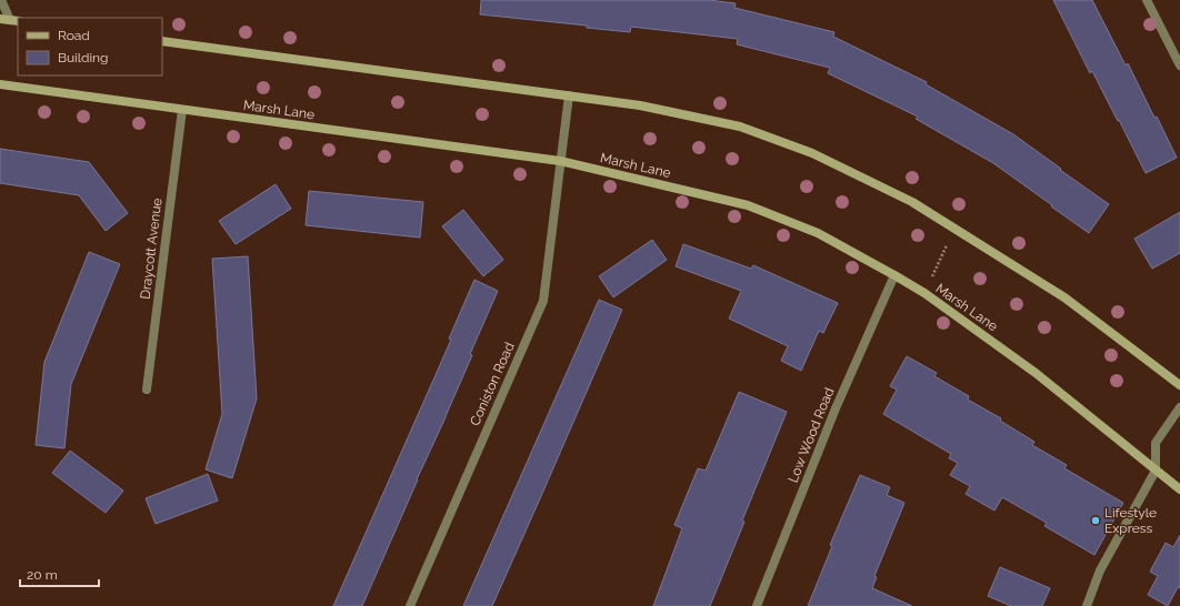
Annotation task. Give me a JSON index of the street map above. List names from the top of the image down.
{
  "streets": {
    "main road": ["Marsh Lane"],
    "street": ["Draycott Avenue", "Coniston Road", "Low Wood Road"]
  },
  "crossings": [
    ["Marsh Lane", "Draycott Avenue"],
    ["Marsh Lane", "Coniston Road"],
    ["Marsh Lane", "Low Wood Road"]
  ],
  "places": ["Lifestyle Express"],
  "legend": ["Road", "Building"],
  "scale_bar": "20 m"
}
